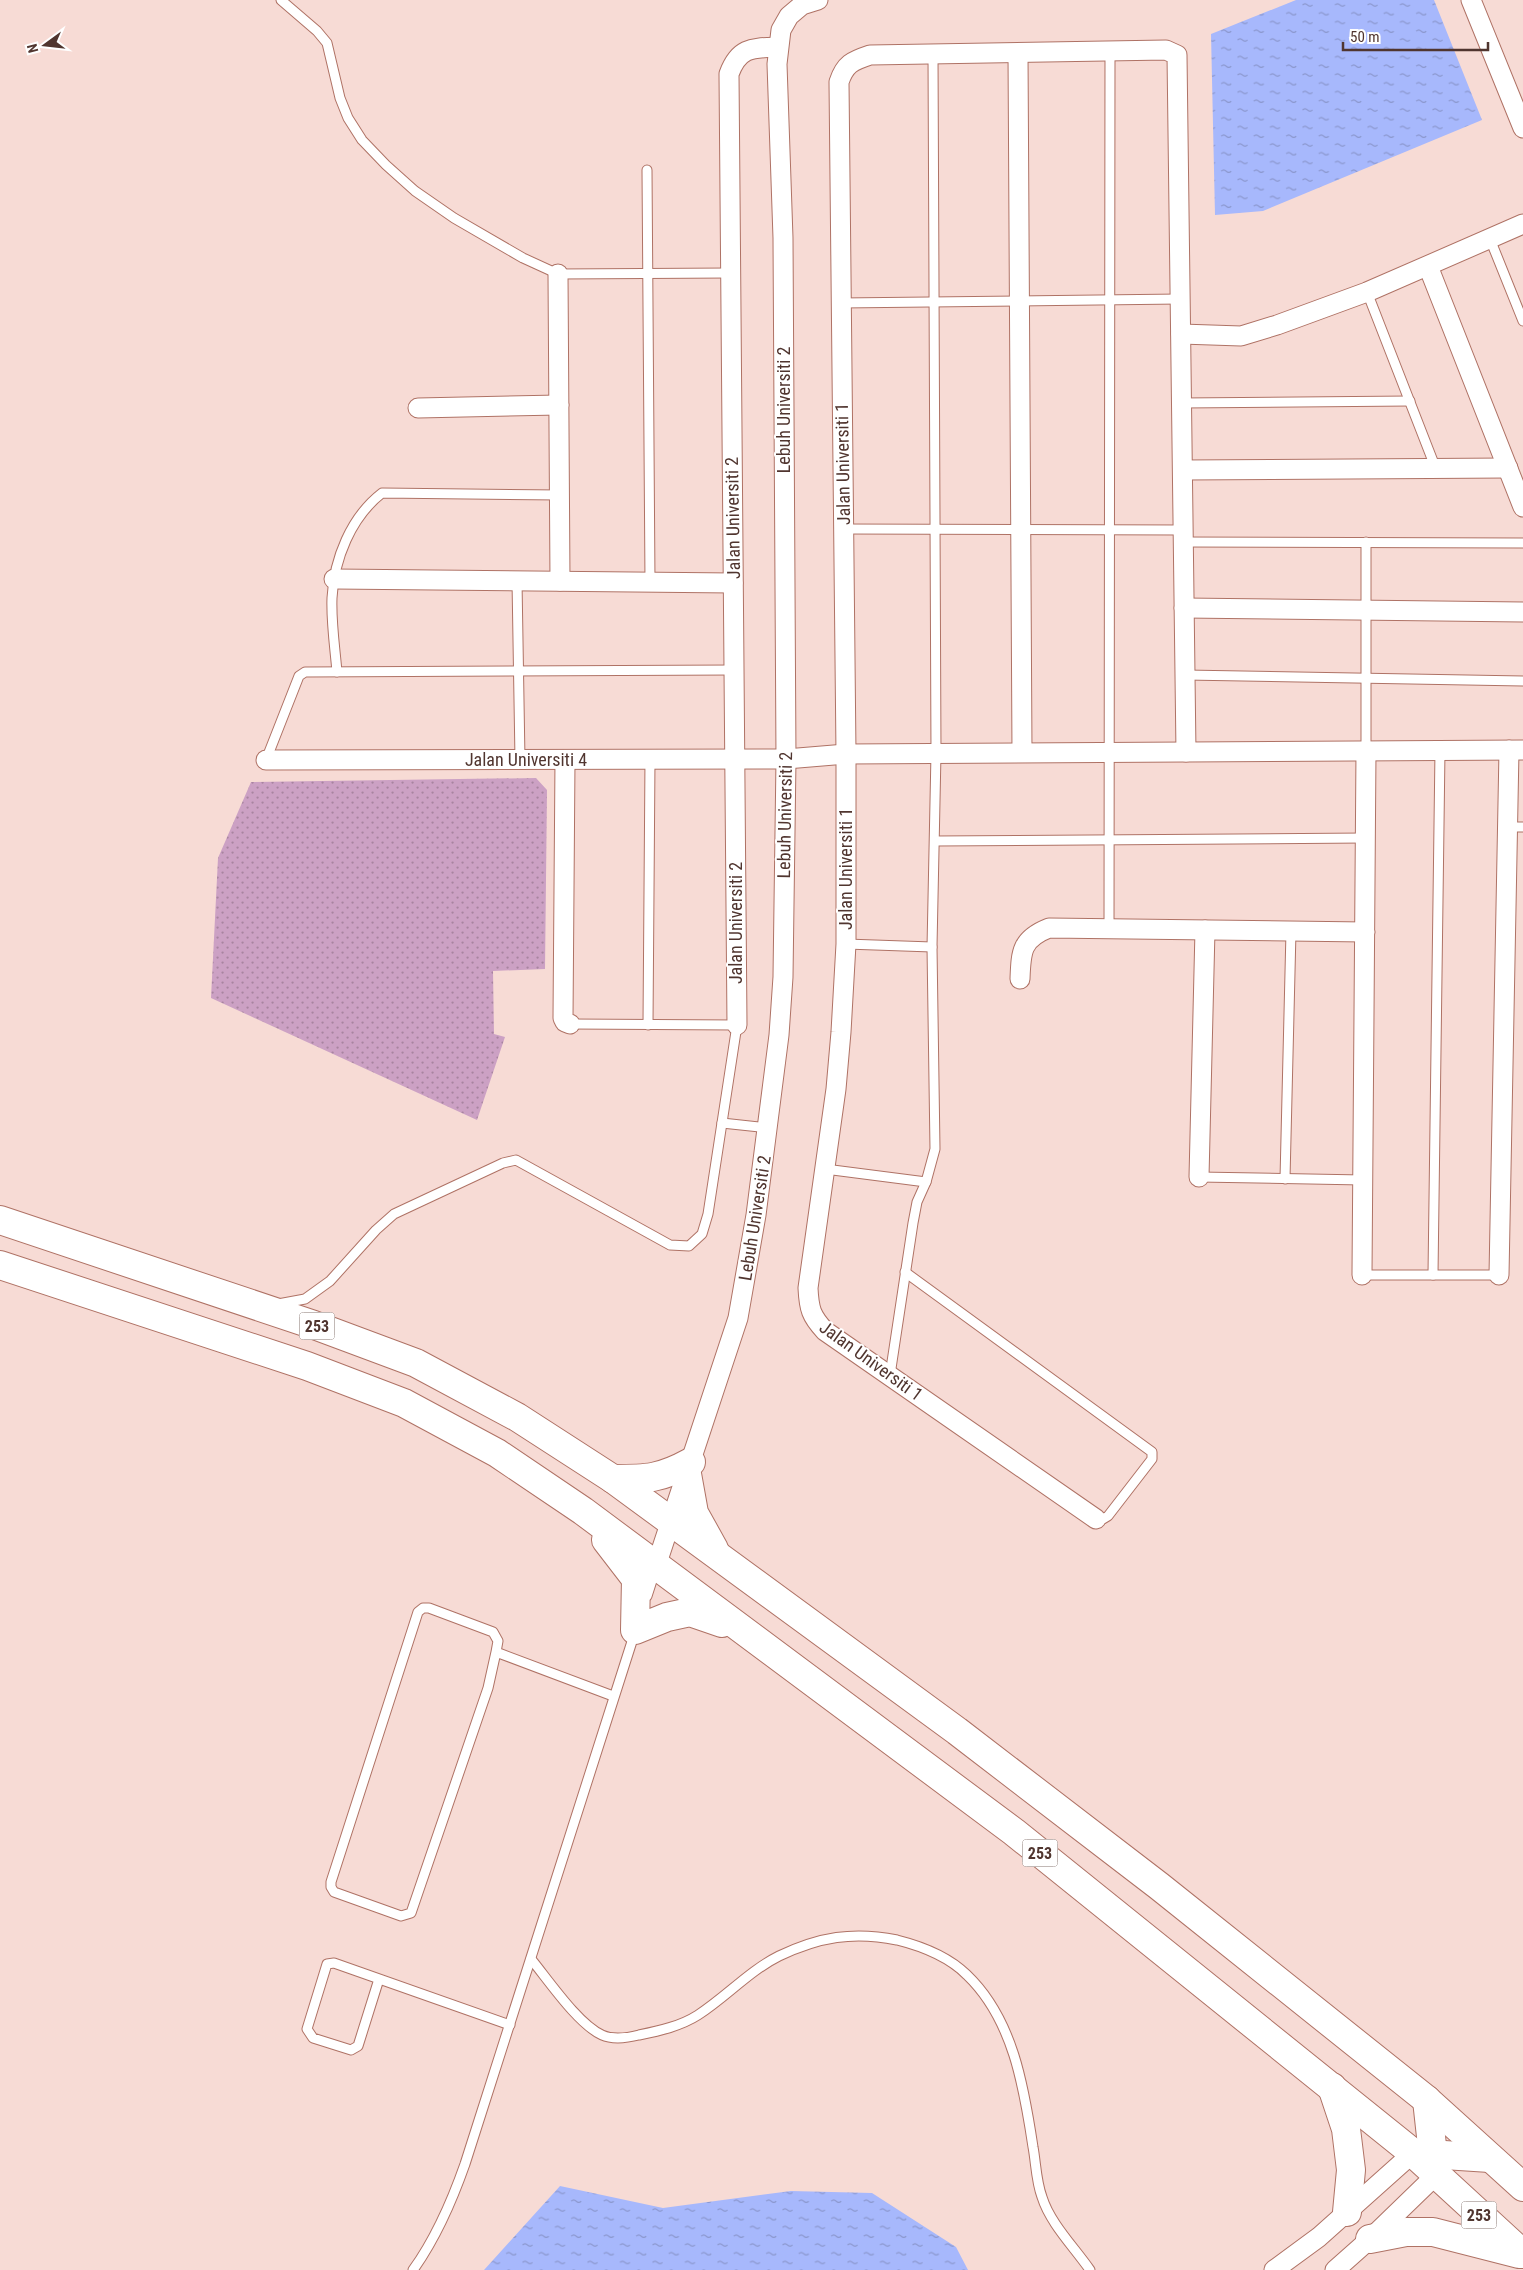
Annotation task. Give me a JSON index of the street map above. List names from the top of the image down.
{
  "streets": {
    "main road": ["253"],
    "street": [
      "Lebuh Universiti 2",
      "Jalan Universiti 1",
      "Jalan Universiti 2",
      "Jalan Universiti 4"
    ]
  },
  "crossings": [
    ["Lebuh Universiti 2", "Jalan Universiti 2"],
    ["Lebuh Universiti 2", "Jalan Universiti 4"],
    ["Lebuh Universiti 2", "253"],
    ["Jalan Universiti 1", "Jalan Universiti 4"],
    ["Jalan Universiti 2", "Jalan Universiti 4"]
  ],
  "scale_bar": "50 m",
  "north": "left"
}
